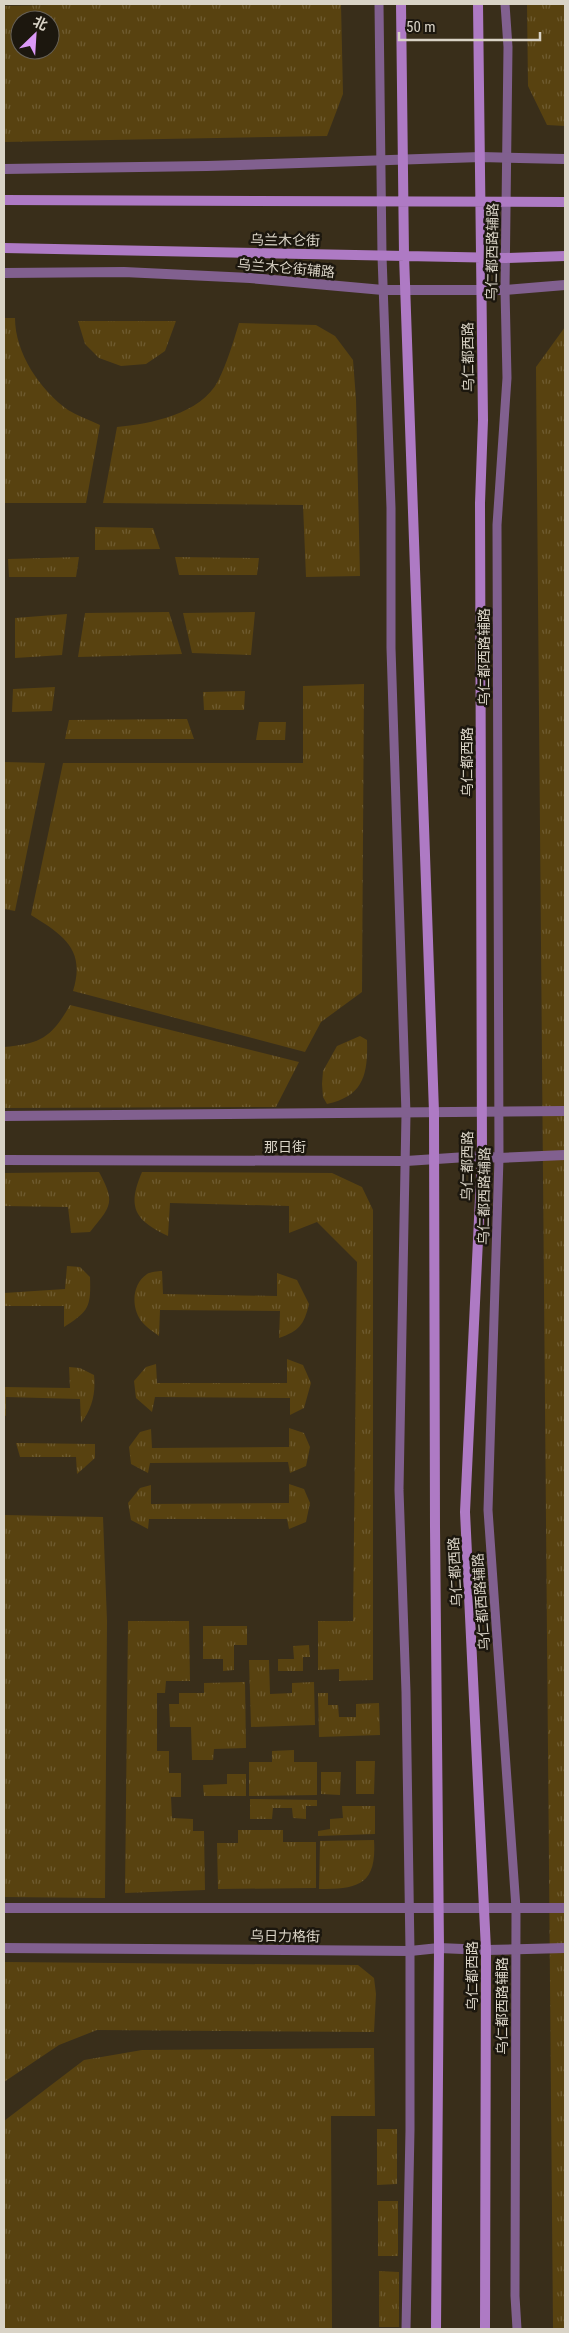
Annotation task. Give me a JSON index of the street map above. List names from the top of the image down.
{
  "streets": {
    "main road": ["乌兰木仑街", "乌仁都西路"],
    "street": ["乌兰木仑街辅路", "那日街", "乌日力格街"],
    "lane": ["乌仁都西路辅路"]
  },
  "crossings": [
    ["乌兰木仑街", "乌仁都西路辅路"],
    ["乌兰木仑街", "乌仁都西路"],
    ["乌仁都西路辅路", "乌兰木仑街辅路"],
    ["乌仁都西路辅路", "那日街"],
    ["乌仁都西路辅路", "乌日力格街"],
    ["乌兰木仑街辅路", "乌仁都西路"],
    ["乌仁都西路", "那日街"],
    ["乌仁都西路", "乌日力格街"]
  ],
  "scale_bar": "50 m",
  "north": "top right"
}
